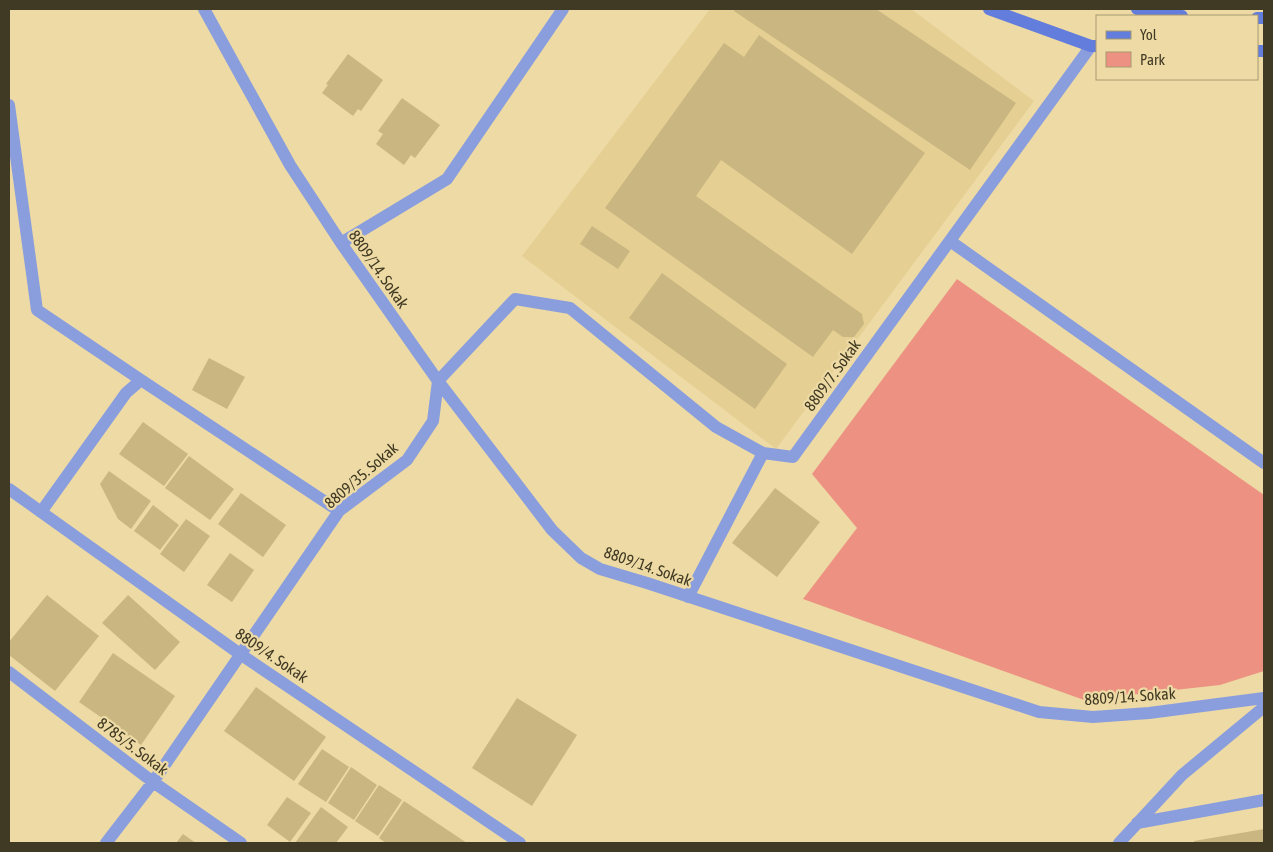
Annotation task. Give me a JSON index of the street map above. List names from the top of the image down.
{
  "streets": {
    "street": [
      "8809/14. Sokak",
      "8809/7. Sokak",
      "8809/35. Sokak",
      "8809/4. Sokak",
      "8785/5. Sokak"
    ]
  },
  "crossings": [
    ["8809/14. Sokak", "8809/7. Sokak"],
    ["8809/14. Sokak", "8809/35. Sokak"],
    ["8809/7. Sokak", "8809/35. Sokak"],
    ["8809/35. Sokak", "8809/4. Sokak"],
    ["8809/35. Sokak", "8785/5. Sokak"]
  ],
  "legend": ["Yol", "Park"]
}
